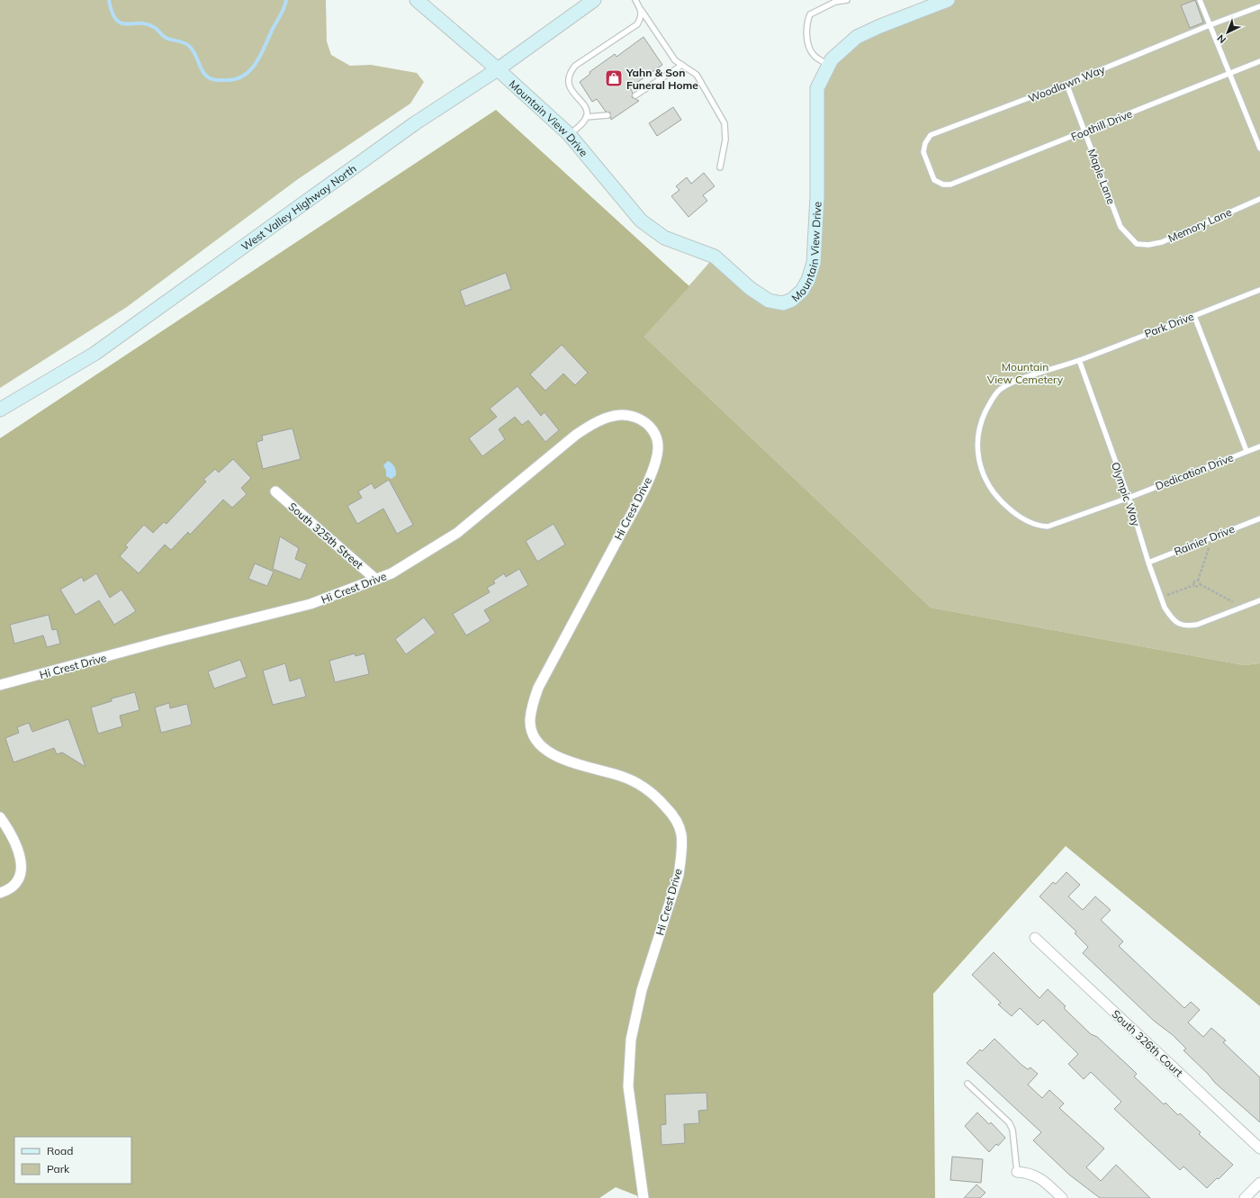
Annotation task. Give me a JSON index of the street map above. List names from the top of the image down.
{
  "streets": {
    "main road": ["Mountain View Drive", "West Valley Highway North"],
    "street": ["Hi Crest Drive", "South 325th Street", "South 326th Court"],
    "lane": [
      "Woodlawn Way",
      "Foothill Drive",
      "Maple Lane",
      "Memory Lane",
      "Park Drive",
      "Dedication Drive",
      "Olympic Way",
      "Rainier Drive"
    ]
  },
  "crossings": [
    ["Woodlawn Way", "Foothill Drive"],
    ["Woodlawn Way", "Maple Lane"],
    ["Mountain View Drive", "West Valley Highway North"],
    ["Foothill Drive", "Maple Lane"],
    ["Maple Lane", "Memory Lane"],
    ["Park Drive", "Dedication Drive"],
    ["Park Drive", "Olympic Way"],
    ["Dedication Drive", "Olympic Way"],
    ["Olympic Way", "Rainier Drive"],
    ["Hi Crest Drive", "South 325th Street"]
  ],
  "parks": ["Mountain View Cemetery"],
  "places": {
    "shop": ["Yahn & Son Funeral Home"]
  },
  "legend": ["Road", "Park"],
  "north": "bottom left"
}
